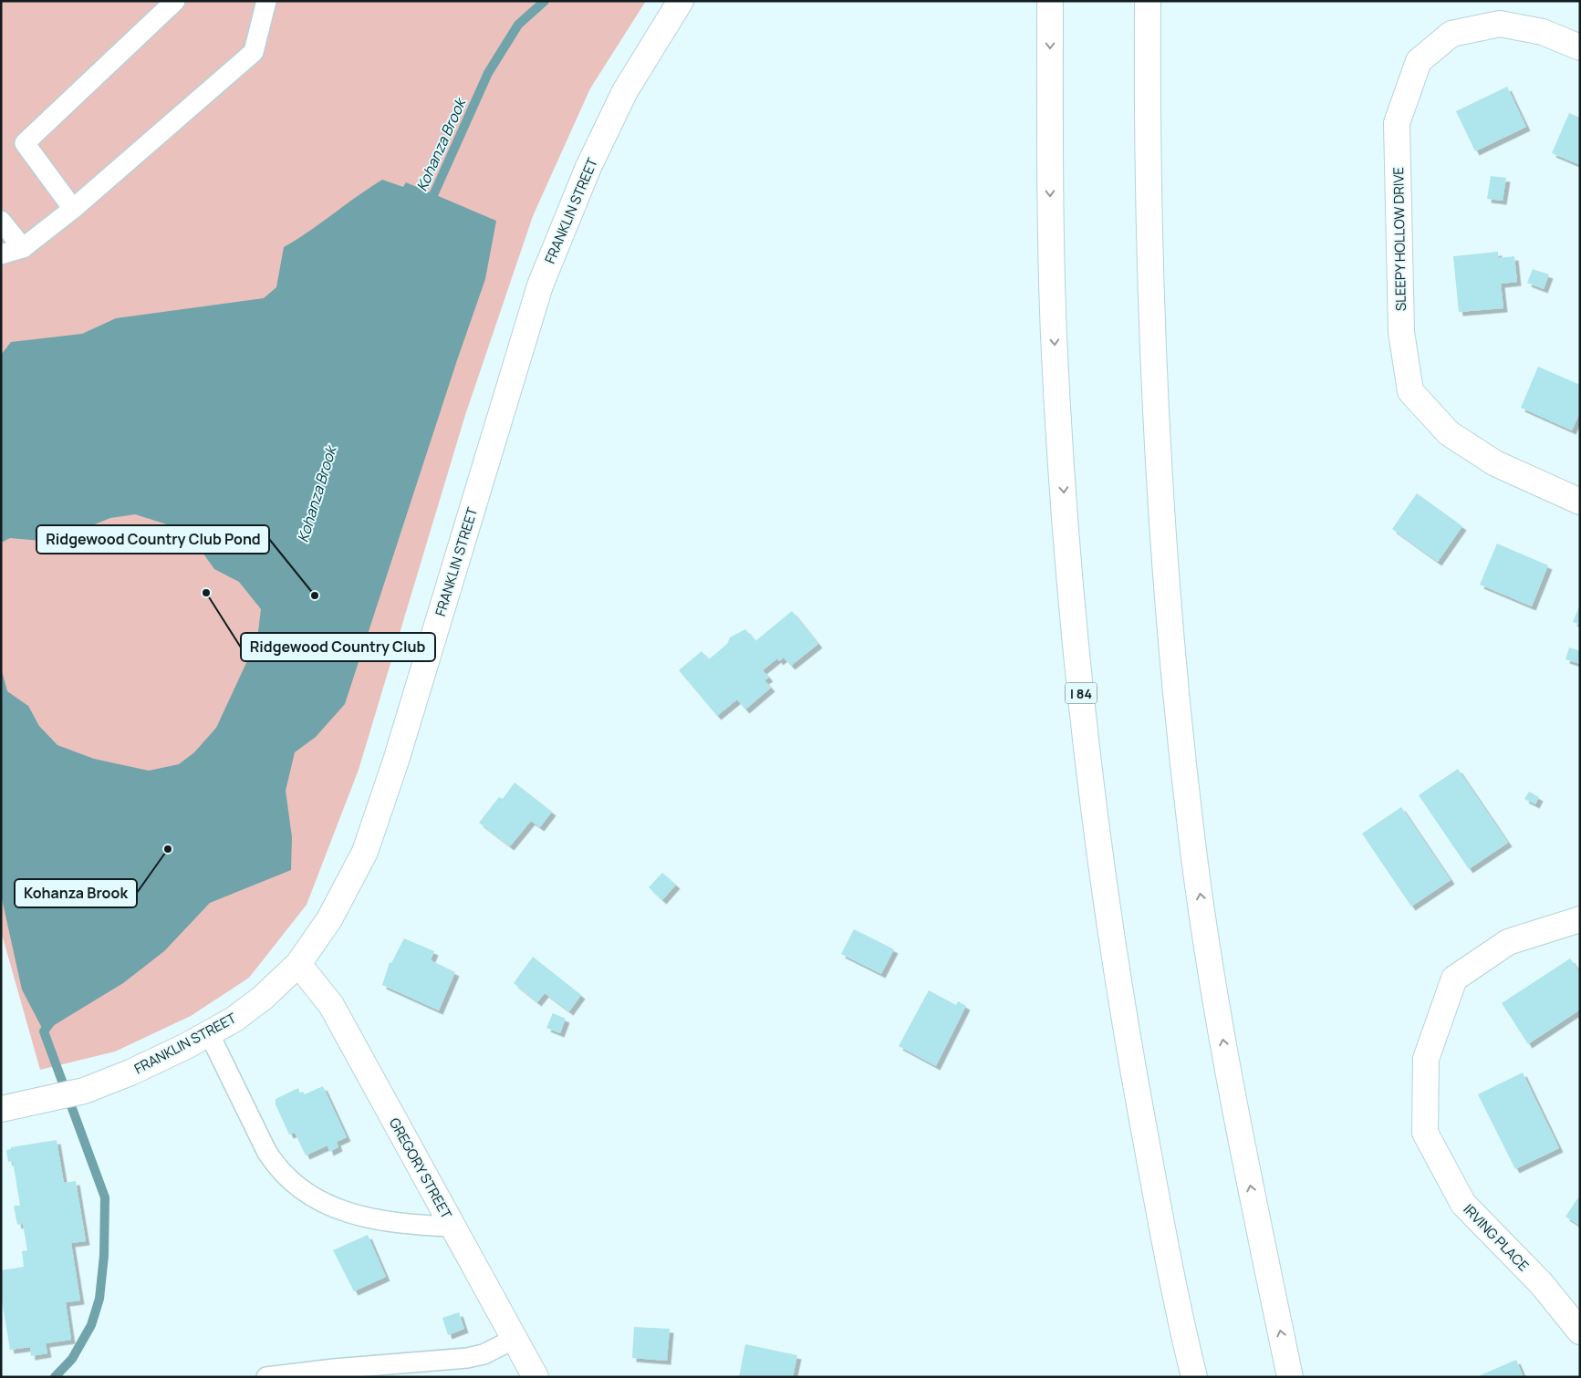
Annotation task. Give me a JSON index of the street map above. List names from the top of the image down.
{
  "streets": {
    "main road": [
      "FRANKLIN STREET",
      "SLEEPY HOLLOW DRIVE",
      "I 84",
      "GREGORY STREET",
      "IRVING PLACE"
    ]
  },
  "crossings": [
    ["FRANKLIN STREET", "GREGORY STREET"]
  ],
  "water": ["Kohanza Brook"],
  "places": ["Ridgewood Country Club", "Ridgewood Country Club Pond", "Kohanza Brook"]
}
